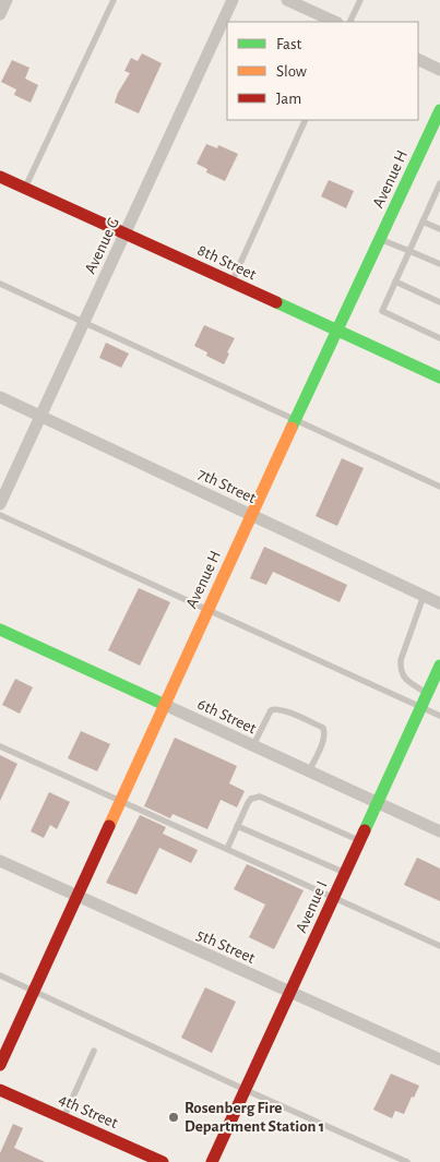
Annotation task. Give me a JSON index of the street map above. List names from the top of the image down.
{
  "streets": {
    "main road": [
      "Avenue H",
      "8th Street",
      "6th Street",
      "Avenue I",
      "4th Street"
    ],
    "street": ["Avenue G", "7th Street", "5th Street"]
  },
  "crossings": [
    ["Avenue H", "8th Street"],
    ["Avenue H", "7th Street"],
    ["Avenue H", "6th Street"],
    ["Avenue H", "5th Street"],
    ["Avenue G", "8th Street"],
    ["Avenue G", "7th Street"],
    ["6th Street", "Avenue I"],
    ["Avenue I", "5th Street"]
  ],
  "places": ["Rosenberg Fire Department Station 1"],
  "legend": ["Fast", "Slow", "Jam"]
}
